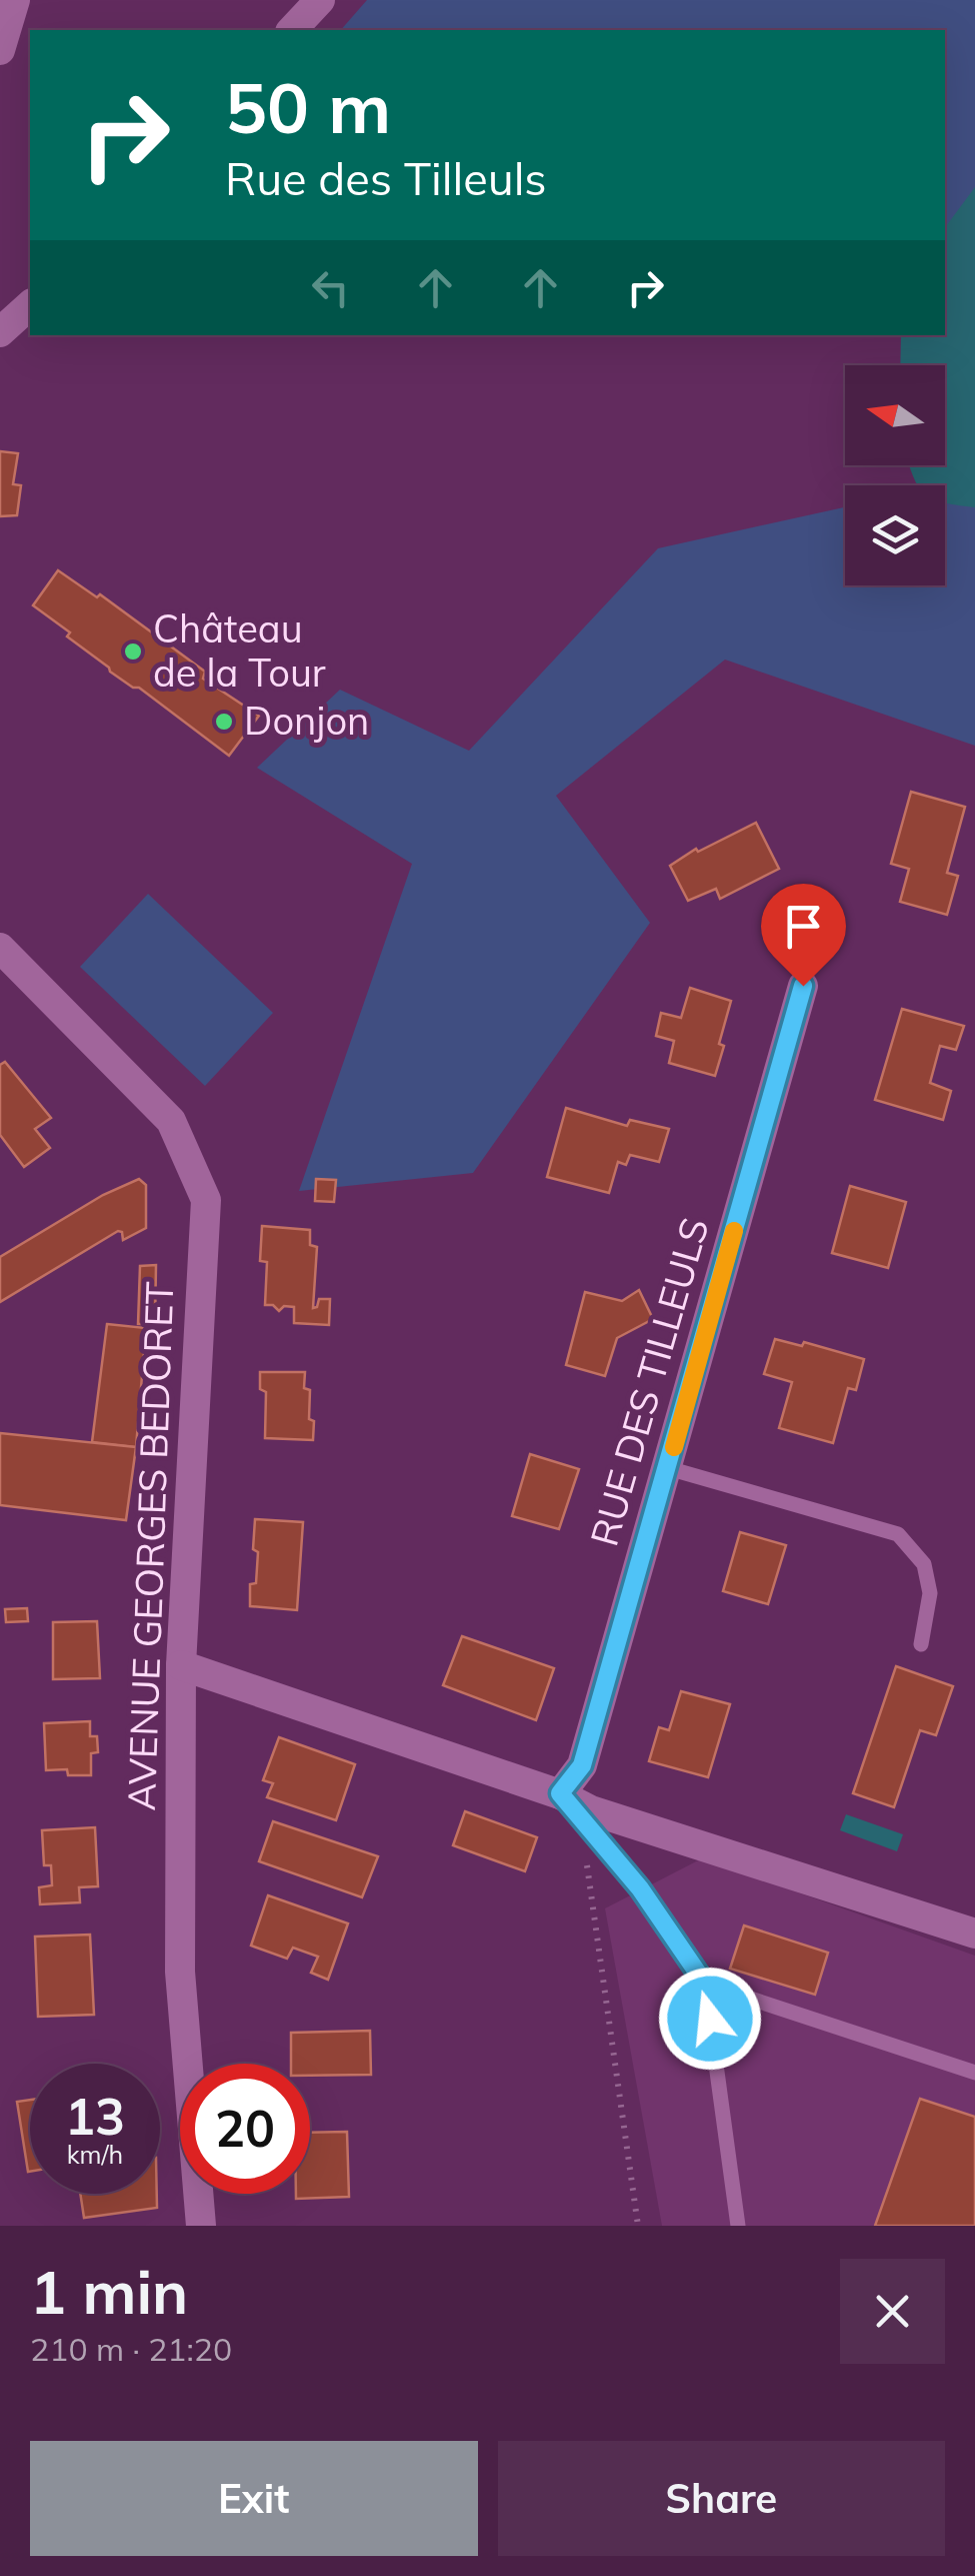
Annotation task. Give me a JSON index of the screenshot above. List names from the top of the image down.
{
  "streets": {
    "street": ["RUE DES TILLEULS", "AVENUE GEORGES BEDORET"]
  },
  "places": ["Château de la Tour", "Donjon"],
  "north": "left",
  "page": {
    "turn": ["50 m", "Rue des Tilleuls"],
    "speed": "13 km/h",
    "limit": "20",
    "heading": ["1 min", "210 m · 21:20"],
    "buttons": ["Exit", "Share"]
  }
}
